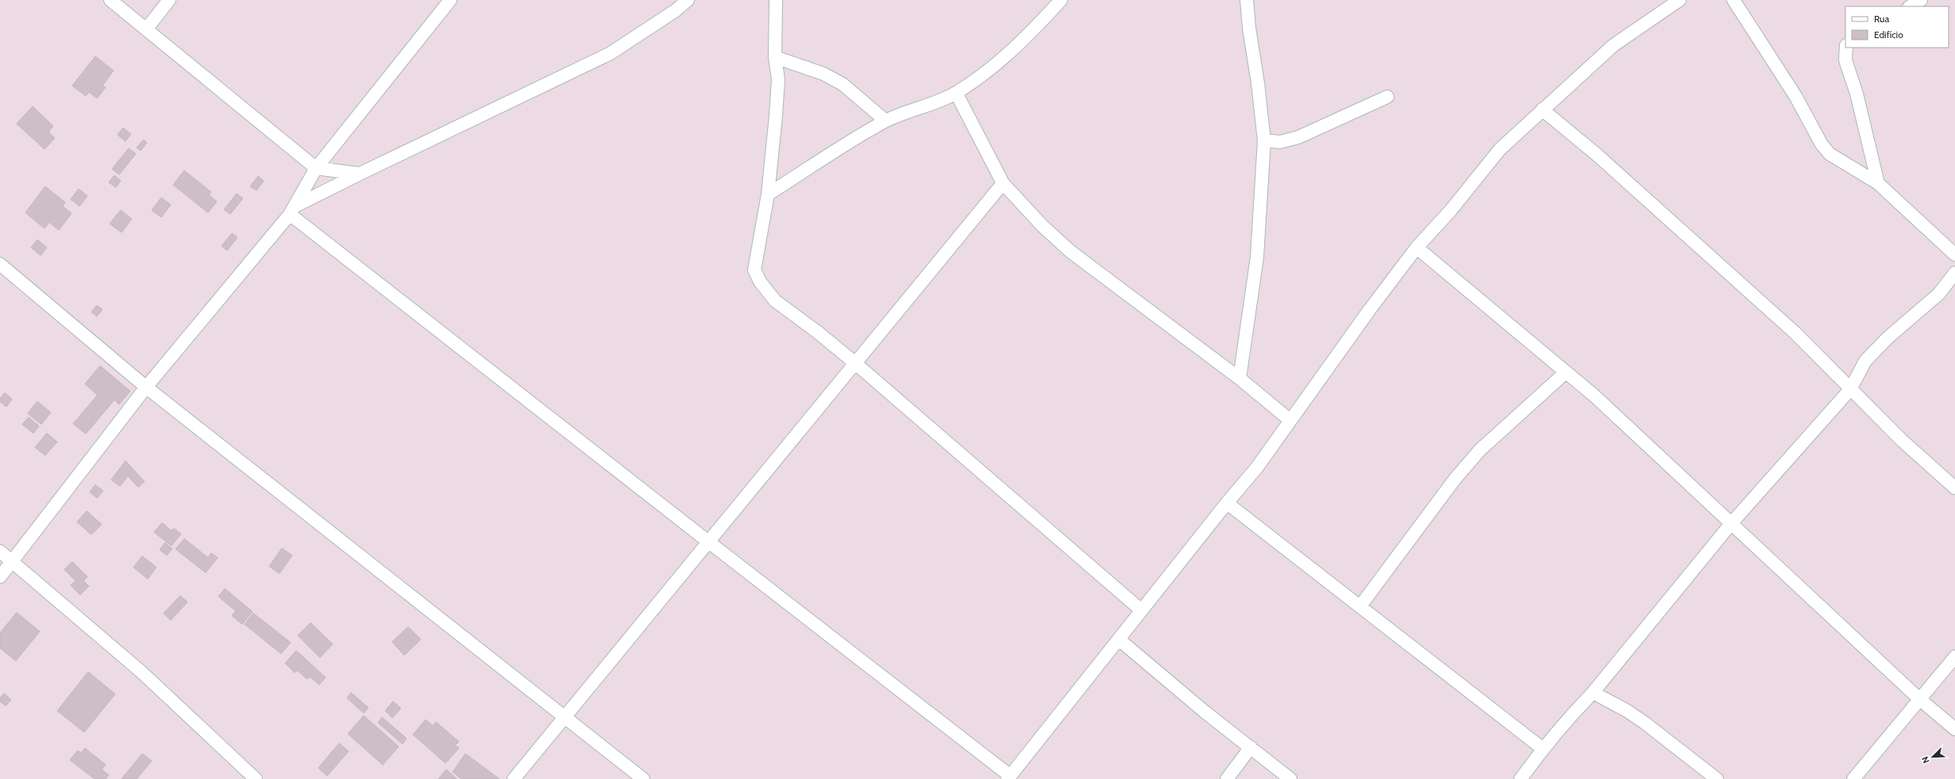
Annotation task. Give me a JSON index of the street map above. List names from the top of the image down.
{
  "legend": ["Rua", "Edifício"],
  "north": "bottom left"
}
